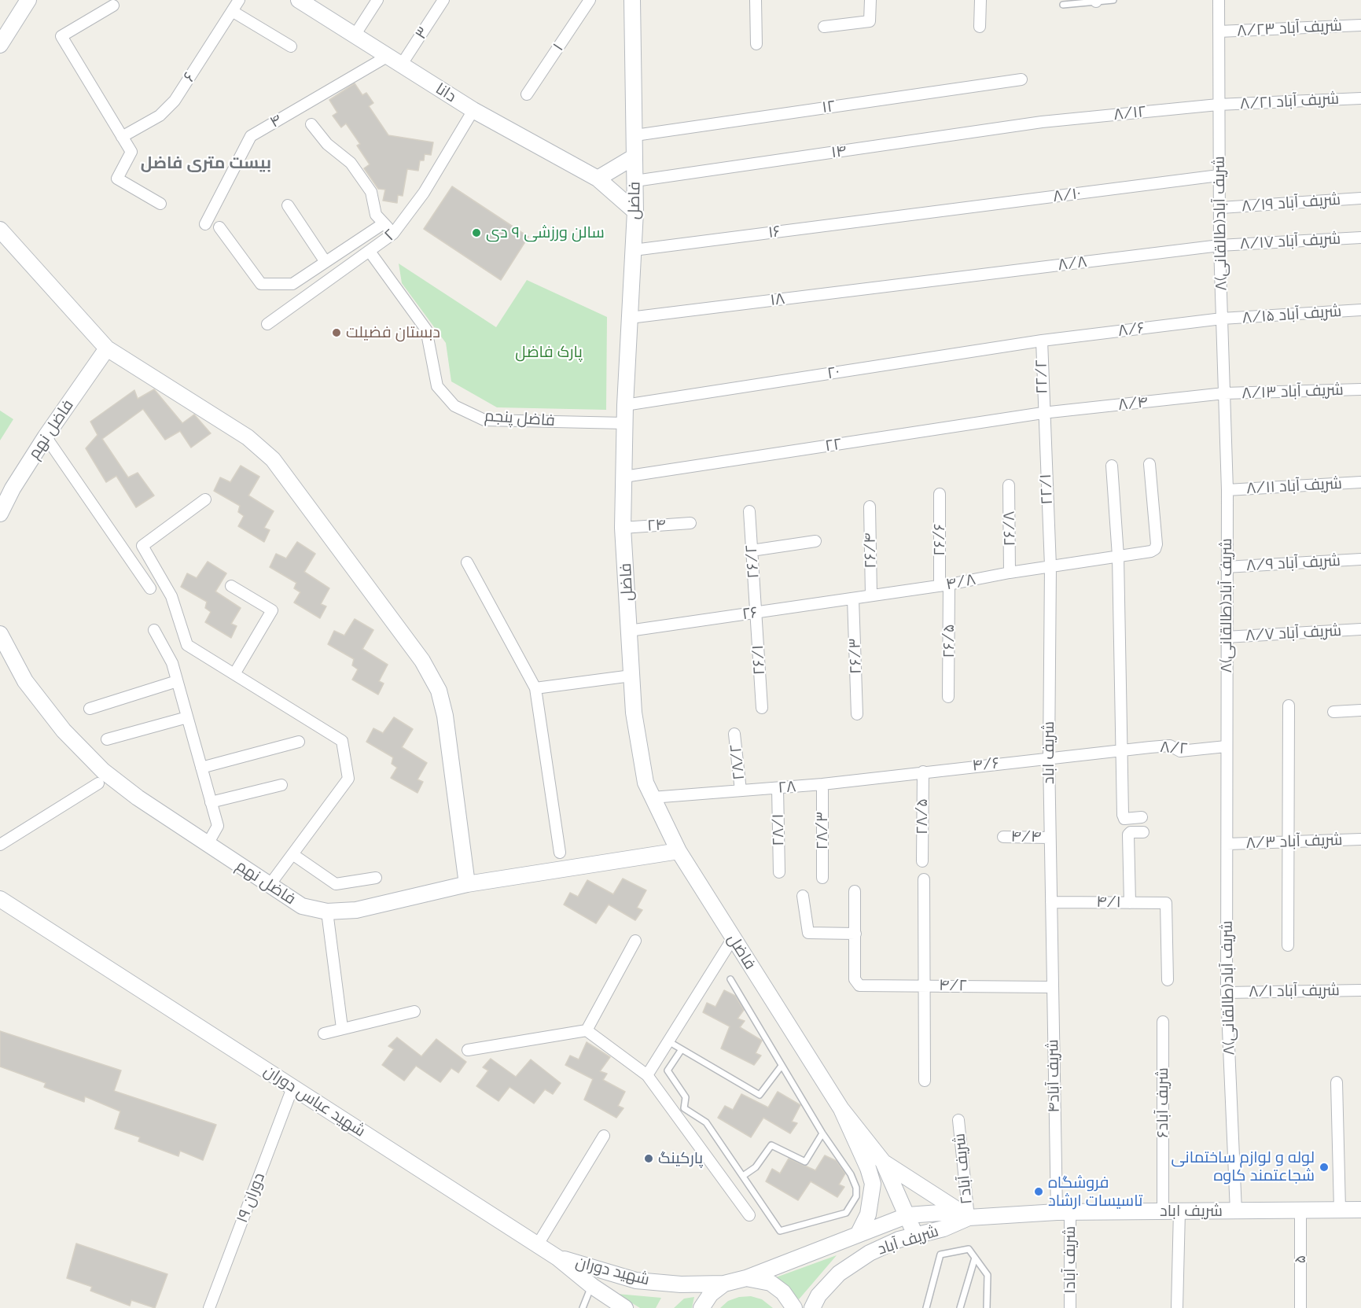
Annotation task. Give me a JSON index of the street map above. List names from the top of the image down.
{
  "streets": {
    "main road": [
      "دانا",
      "فاضل",
      "فاضل نهم",
      "شریف اباد",
      "شهید عباس دوران",
      "شریف آباد",
      "شهید دوران"
    ],
    "street": [
      "شریف آباد ۸/۲۳",
      "۳",
      "۱",
      "۶",
      "شریف آباد ۸/۲۱",
      "۱۲",
      "۸/۱۲",
      "۴",
      "۱۴",
      "۸/۱۰",
      "شریف آباد ۸/۱۹",
      "۸شریف آباد(طالقانی)",
      "۱۶",
      "۲",
      "شریف آباد ۸/۱۷",
      "۸/۸",
      "۱۸",
      "شریف آباد ۸/۱۵",
      "۸/۶",
      "۲۰",
      "۲۲/۲",
      "شریف آباد ۸/۱۳",
      "۸/۴",
      "فاضل پنجم",
      "۲۲",
      "شریف آباد ۸/۱۱",
      "۲۲/۱",
      "۲۴",
      "۲۶/۸",
      "۲۶/۶",
      "۲۶/۴",
      "۲۶/۲",
      "شریف آباد ۸/۹",
      "۴/۸",
      "۲۶",
      "شریف آباد ۸/۷",
      "۲۶/۵",
      "۲۶/۳",
      "۲۶/۱",
      "۸/۲",
      "۲۸/۲",
      "۴/۶",
      "۲۸",
      "۲۸/۵",
      "۲۸/۱",
      "۲۸/۳",
      "۴/۴",
      "شریف آباد ۸/۳",
      "۴/۱",
      "۴/۲",
      "شریف آباد ۸/۱",
      "۴شریف آباد",
      "شریف آباد۶",
      "شریف آباد۲",
      "دوران ۱۹",
      "۵",
      "شریف آباد۱"
    ]
  },
  "crossings": [
    ["شریف آباد ۸/۲۳", "۸شریف آباد(طالقانی)"],
    ["۳", "دانا"],
    ["دانا", "۴"],
    ["دانا", "فاضل"],
    ["دانا", "۲"],
    ["شریف آباد ۸/۲۱", "۸/۱۲"],
    ["شریف آباد ۸/۲۱", "۸شریف آباد(طالقانی)"],
    ["۱۲", "فاضل"],
    ["۸/۱۲", "۱۴"],
    ["۸/۱۲", "۸شریف آباد(طالقانی)"],
    ["۱۴", "فاضل"],
    ["۸/۱۰", "۸شریف آباد(طالقانی)"],
    ["۸/۱۰", "۱۶"],
    ["فاضل", "۱۶"],
    ["فاضل", "۱۸"],
    ["فاضل", "۲۰"],
    ["فاضل", "فاضل پنجم"],
    ["فاضل", "فاضل نهم"],
    ["فاضل", "۲۲"],
    ["فاضل", "۲۴"],
    ["فاضل", "۲۶"],
    ["فاضل", "۲۸"],
    ["شریف آباد ۸/۱۹", "۸شریف آباد(طالقانی)"],
    ["۸شریف آباد(طالقانی)", "شریف آباد ۸/۱۷"],
    ["۸شریف آباد(طالقانی)", "۸/۸"],
    ["۸شریف آباد(طالقانی)", "شریف آباد ۸/۱۵"],
    ["۸شریف آباد(طالقانی)", "۸/۶"],
    ["۸شریف آباد(طالقانی)", "شریف آباد ۸/۱۳"],
    ["۸شریف آباد(طالقانی)", "۸/۴"],
    ["۸شریف آباد(طالقانی)", "شریف آباد ۸/۱۱"],
    ["۸شریف آباد(طالقانی)", "شریف آباد ۸/۹"],
    ["۸شریف آباد(طالقانی)", "شریف آباد ۸/۷"],
    ["۸شریف آباد(طالقانی)", "۸/۲"],
    ["۸شریف آباد(طالقانی)", "شریف اباد"],
    ["۸شریف آباد(طالقانی)", "شریف آباد ۸/۳"],
    ["۸شریف آباد(طالقانی)", "شریف آباد ۸/۱"],
    ["۲", "فاضل پنجم"],
    ["شریف آباد ۸/۱۷", "۸/۸"],
    ["۸/۸", "۱۸"],
    ["شریف آباد ۸/۱۵", "۸/۶"],
    ["۸/۶", "۲۰"],
    ["۸/۶", "۲۲/۲"],
    ["۲۰", "۲۲/۲"],
    ["۲۲/۲", "۸/۴"],
    ["۲۲/۲", "۲۲"],
    ["۲۲/۲", "۲۲/۱"],
    ["شریف آباد ۸/۱۳", "۸/۴"],
    ["۸/۴", "۲۲"],
    ["۸/۴", "۲۲/۱"],
    ["۲۲", "۲۲/۱"],
    ["۲۲/۱", "۴/۸"],
    ["۲۲/۱", "شریف اباد"],
    ["۲۶/۸", "۴/۸"],
    ["۲۶/۶", "۴/۸"],
    ["۲۶/۶", "۲۶/۵"],
    ["۲۶/۴", "۴/۸"],
    ["۲۶/۴", "۲۶"],
    ["۲۶/۲", "۲۶"],
    ["۲۶/۲", "۲۶/۱"],
    ["۴/۸", "۲۶"],
    ["۴/۸", "۲۶/۵"],
    ["۴/۸", "شریف اباد"],
    ["۲۶", "۲۶/۳"],
    ["۲۶", "۲۶/۱"],
    ["۸/۲", "شریف اباد"],
    ["۸/۲", "۴/۶"],
    ["شریف اباد", "۴/۶"],
    ["شریف اباد", "۴/۴"],
    ["شریف اباد", "۴/۱"],
    ["شریف اباد", "۴شریف آباد"],
    ["شریف اباد", "شریف آباد۶"],
    ["شریف اباد", "شریف آباد۲"],
    ["شریف اباد", "شریف آباد"],
    ["شریف اباد", "۵"],
    ["شریف اباد", "شریف آباد۱"],
    ["۲۸/۲", "۲۸"],
    ["۴/۶", "۲۸"],
    ["۴/۶", "۲۸/۵"],
    ["۲۸", "۲۸/۵"],
    ["۲۸", "۲۸/۱"],
    ["۲۸", "۲۸/۳"],
    ["۴/۲", "۴شریف آباد"],
    ["۴شریف آباد", "شریف آباد۱"],
    ["شهید عباس دوران", "دوران ۱۹"],
    ["شهید عباس دوران", "شهید دوران"],
    ["شریف آباد۲", "شریف آباد"],
    ["شریف آباد", "شهید دوران"]
  ],
  "districts": ["بیست متری فاضل"],
  "parks": ["پارک فاضل"],
  "places": [
    "سالن ورزشی ۹ دی",
    "دبستان فضیلت",
    "پارکینگ",
    "لوله و لوازم ساختمانی شجاعتمند کاوه",
    "فروشگاه تاسیسات ارشاد"
  ]
}
